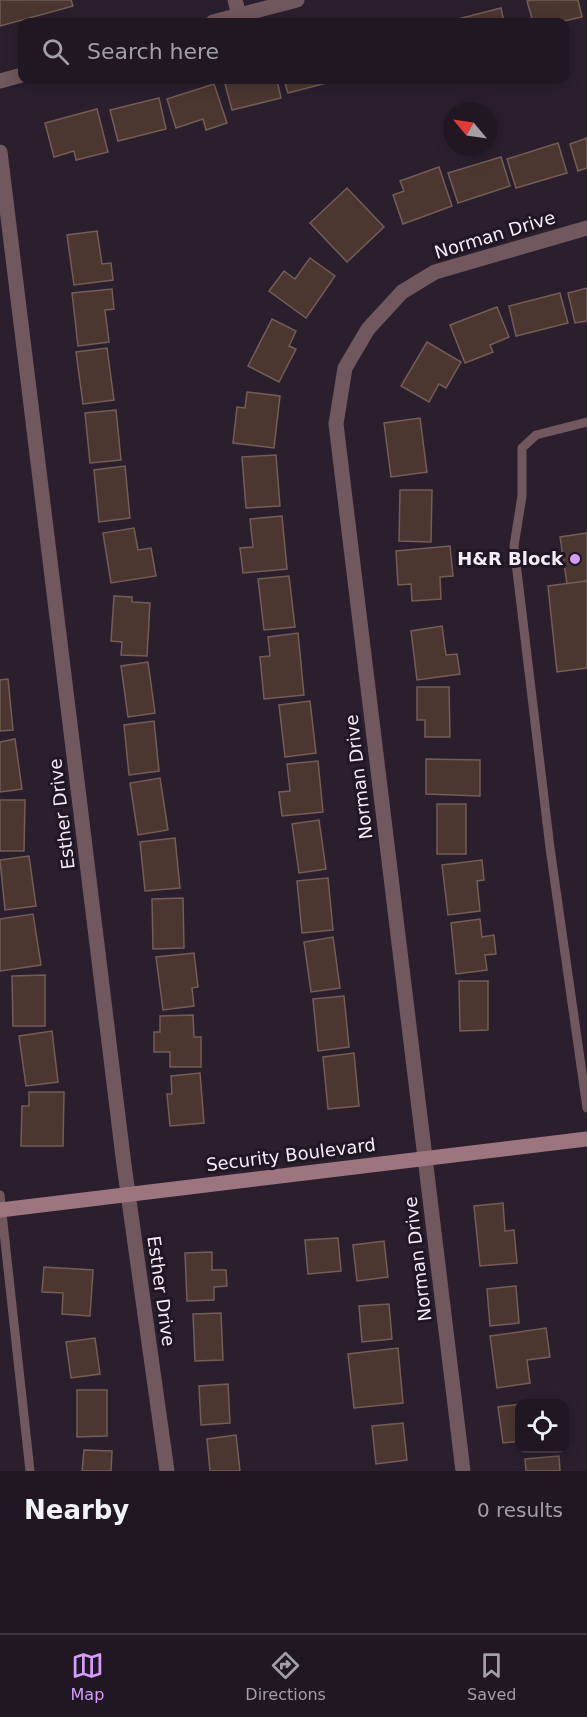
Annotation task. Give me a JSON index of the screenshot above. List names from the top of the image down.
{
  "streets": {
    "street": ["Norman Drive", "Esther Drive", "Security Boulevard"]
  },
  "crossings": [
    ["Norman Drive", "Security Boulevard"],
    ["Esther Drive", "Security Boulevard"]
  ],
  "places": ["H&R Block"],
  "north": "top left",
  "page": {
    "search": "Search here",
    "heading": ["Nearby", "0 results"],
    "nav": ["Map", "Directions", "Saved"]
  }
}
